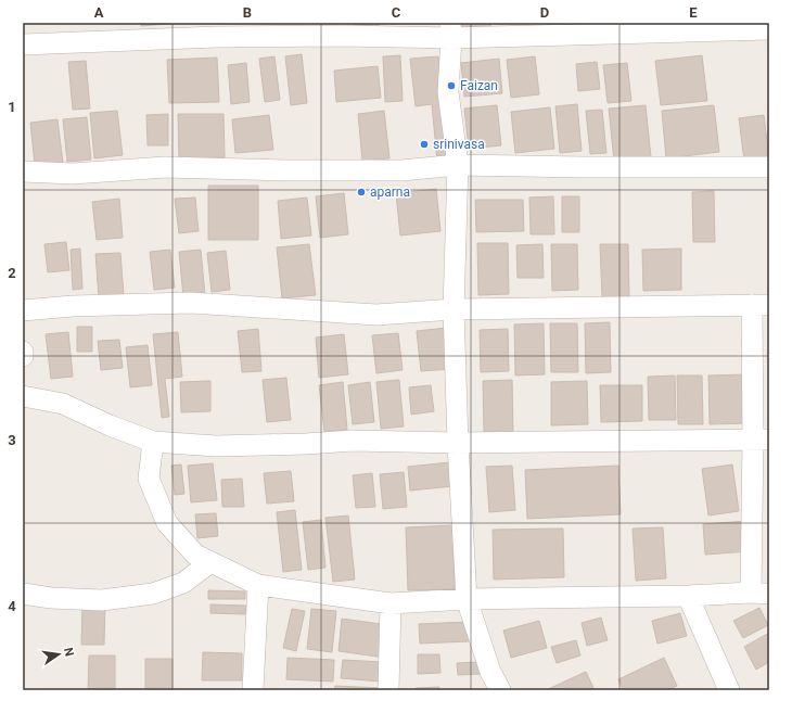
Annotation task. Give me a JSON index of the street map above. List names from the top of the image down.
{
  "places": ["Faizan", "srinivasa", "aparna"],
  "north": "right",
  "grid": {
    "columns": [
      "A",
      "B",
      "C",
      "D",
      "E"
    ],
    "rows": [
      "1",
      "2",
      "3",
      "4"
    ]
  }
}
